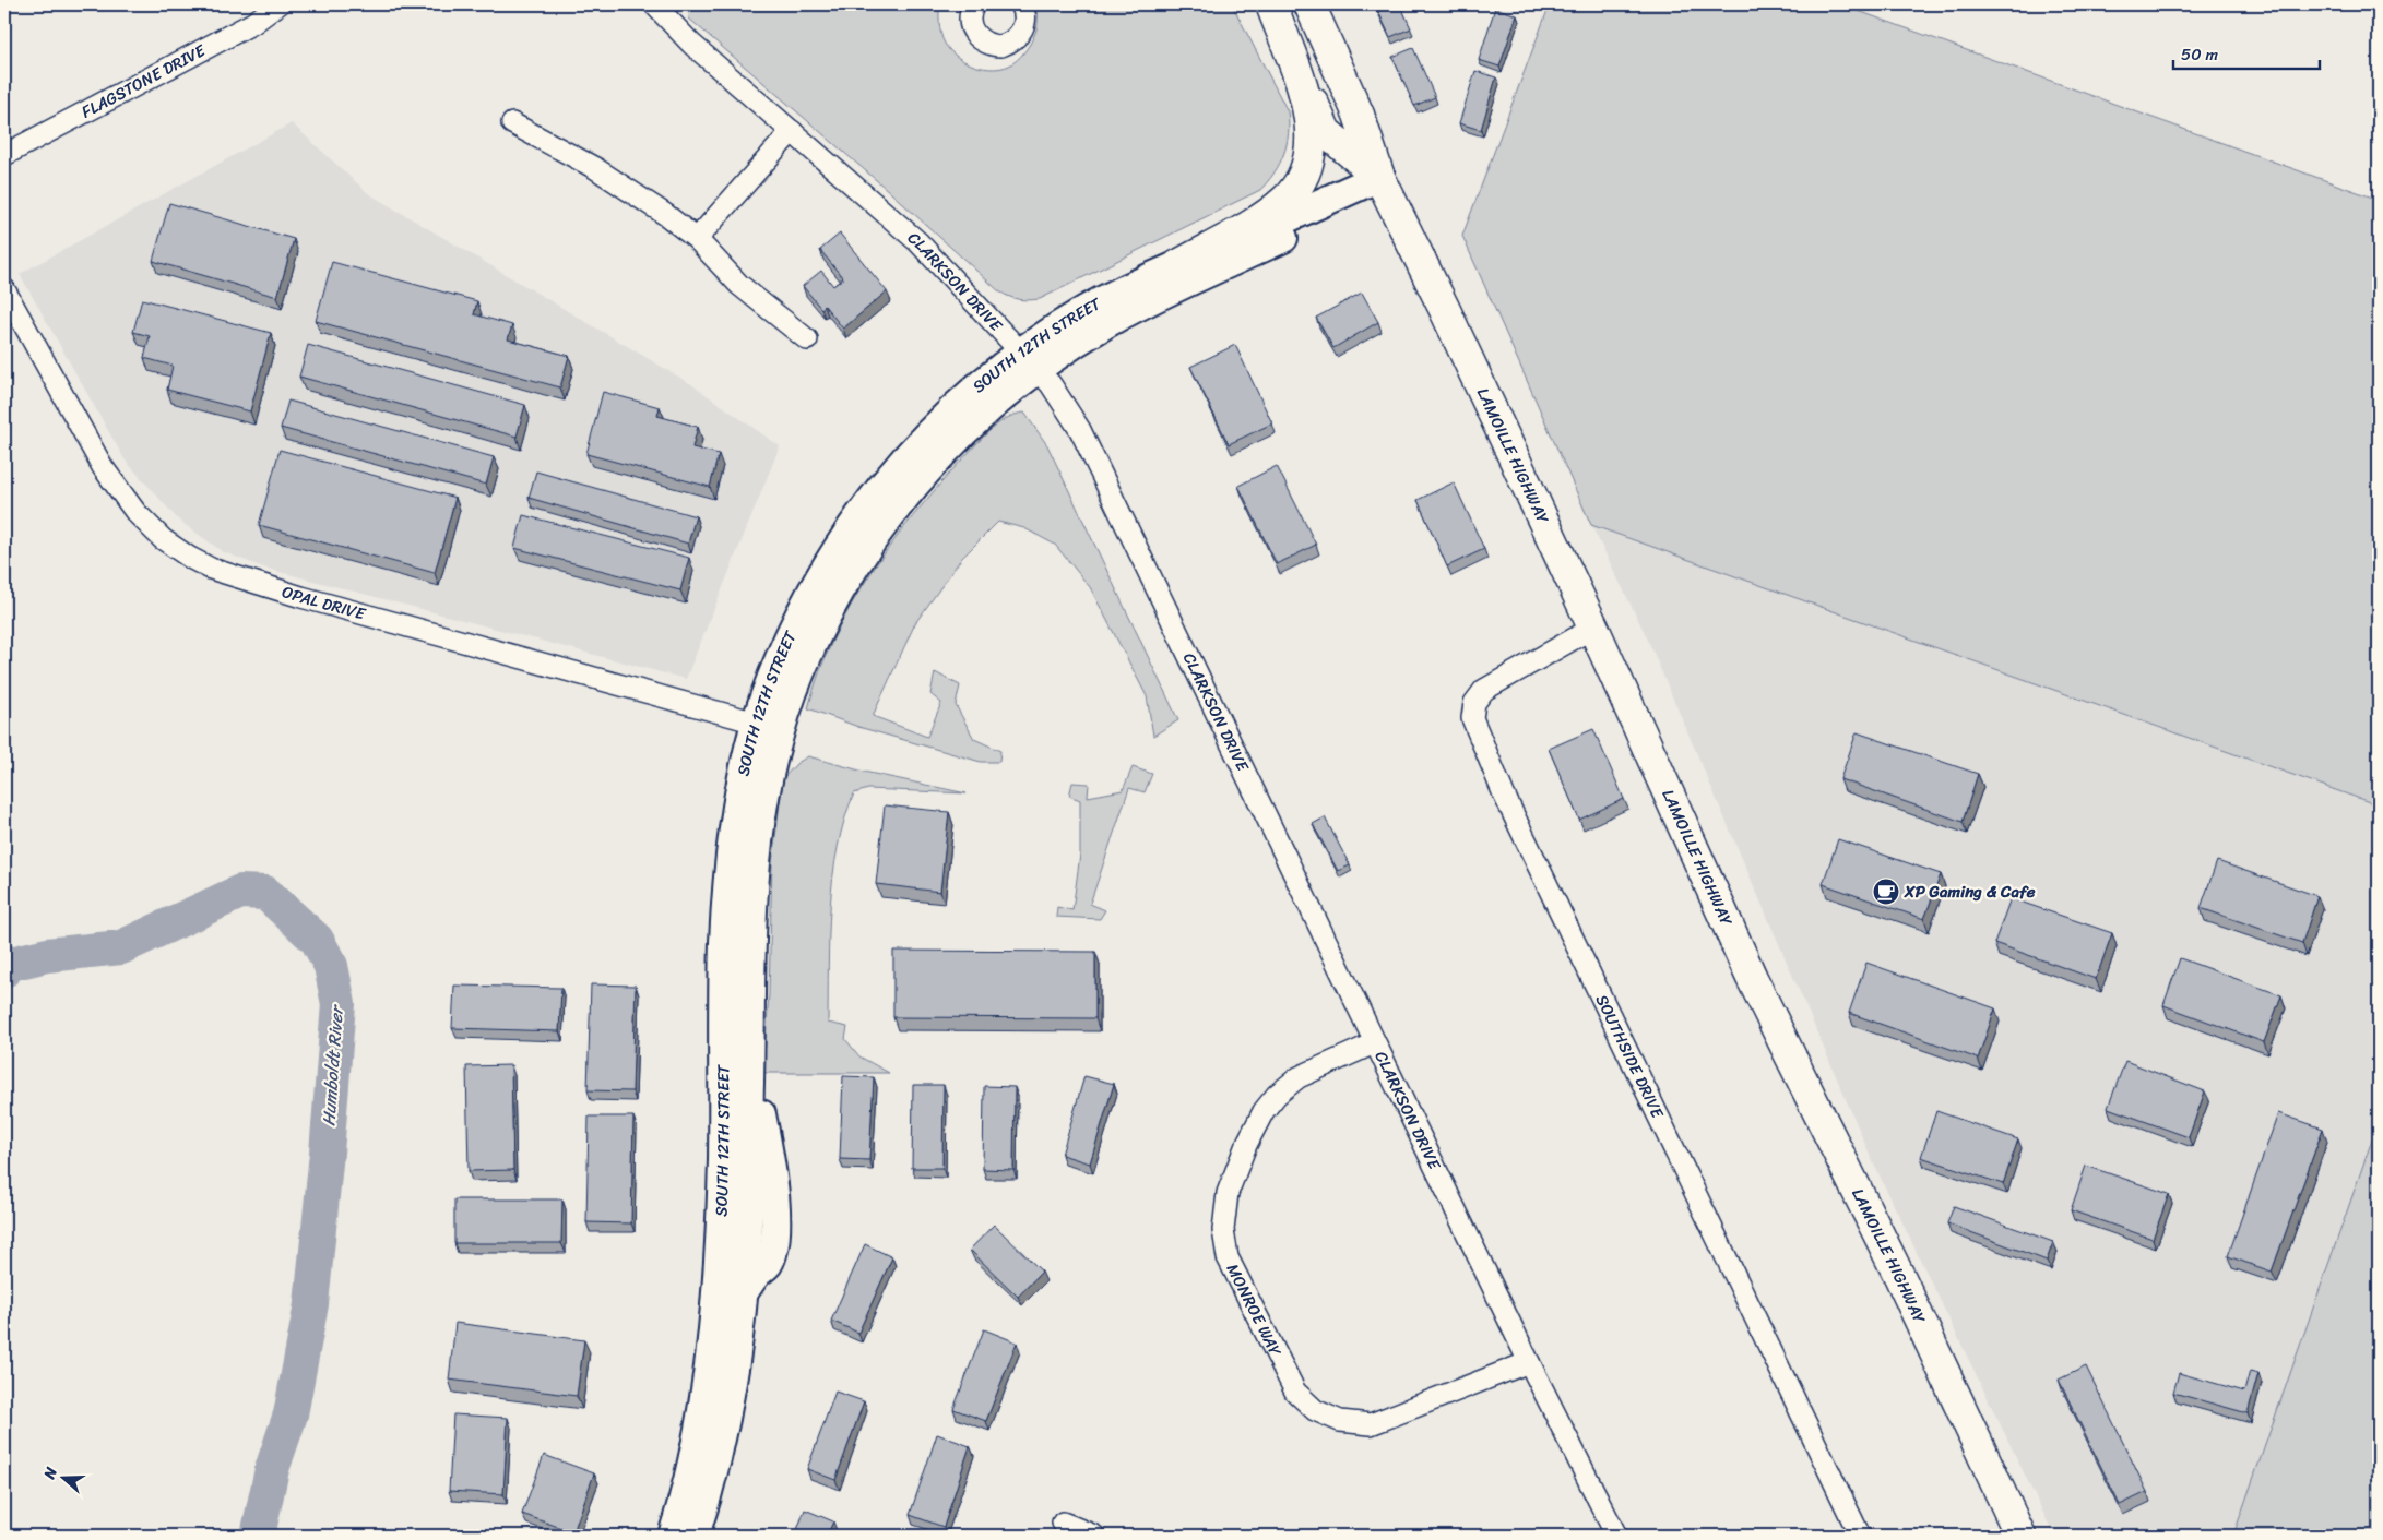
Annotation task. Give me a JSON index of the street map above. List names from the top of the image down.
{
  "streets": {
    "main road": ["SOUTH 12TH STREET", "LAMOILLE HIGHWAY"],
    "street": [
      "FLAGSTONE DRIVE",
      "CLARKSON DRIVE",
      "OPAL DRIVE",
      "SOUTHSIDE DRIVE",
      "MONROE WAY"
    ]
  },
  "crossings": [
    ["CLARKSON DRIVE", "SOUTH 12TH STREET"],
    ["CLARKSON DRIVE", "MONROE WAY"],
    ["SOUTH 12TH STREET", "LAMOILLE HIGHWAY"],
    ["SOUTH 12TH STREET", "OPAL DRIVE"],
    ["LAMOILLE HIGHWAY", "SOUTHSIDE DRIVE"]
  ],
  "water": ["Humboldt River"],
  "places": {
    "cafe": ["XP Gaming & Cafe"]
  },
  "scale_bar": "50 m",
  "north": "left"
}
